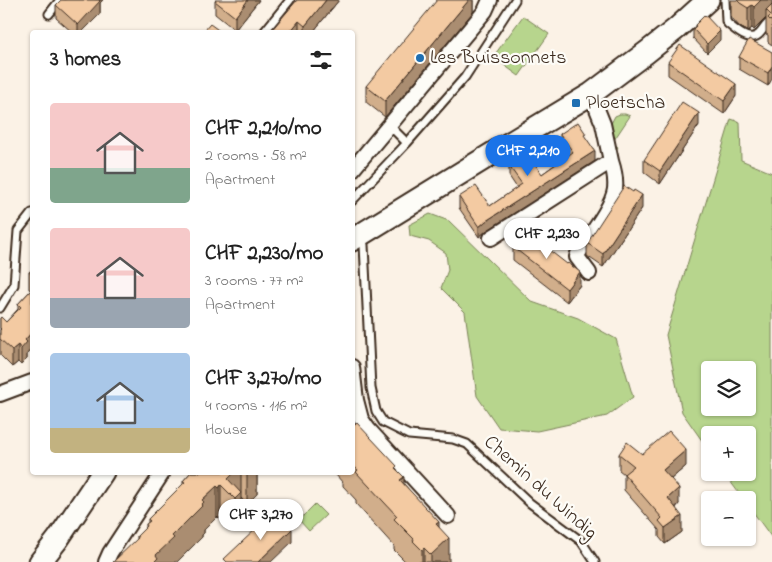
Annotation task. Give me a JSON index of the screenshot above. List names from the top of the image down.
{
  "streets": {
    "lane": ["Chemin du Windig"]
  },
  "places": {
    "other": ["Les Buissonnets"],
    "transit": ["Ploetscha"]
  },
  "page": {
    "heading": "3 homes",
    "list": [
      {
        "name": "CHF 2,210/mo",
        "note": "2 rooms · 58 m² · Apartment"
      },
      {
        "name": "CHF 2,230/mo",
        "note": "3 rooms · 77 m² · Apartment"
      },
      {
        "name": "CHF 3,270/mo",
        "note": "4 rooms · 116 m² · House"
      }
    ],
    "price": ["CHF 2,210", "CHF 2,230", "CHF 3,270"],
    "map_buttons": ["+", "−"]
  }
}
